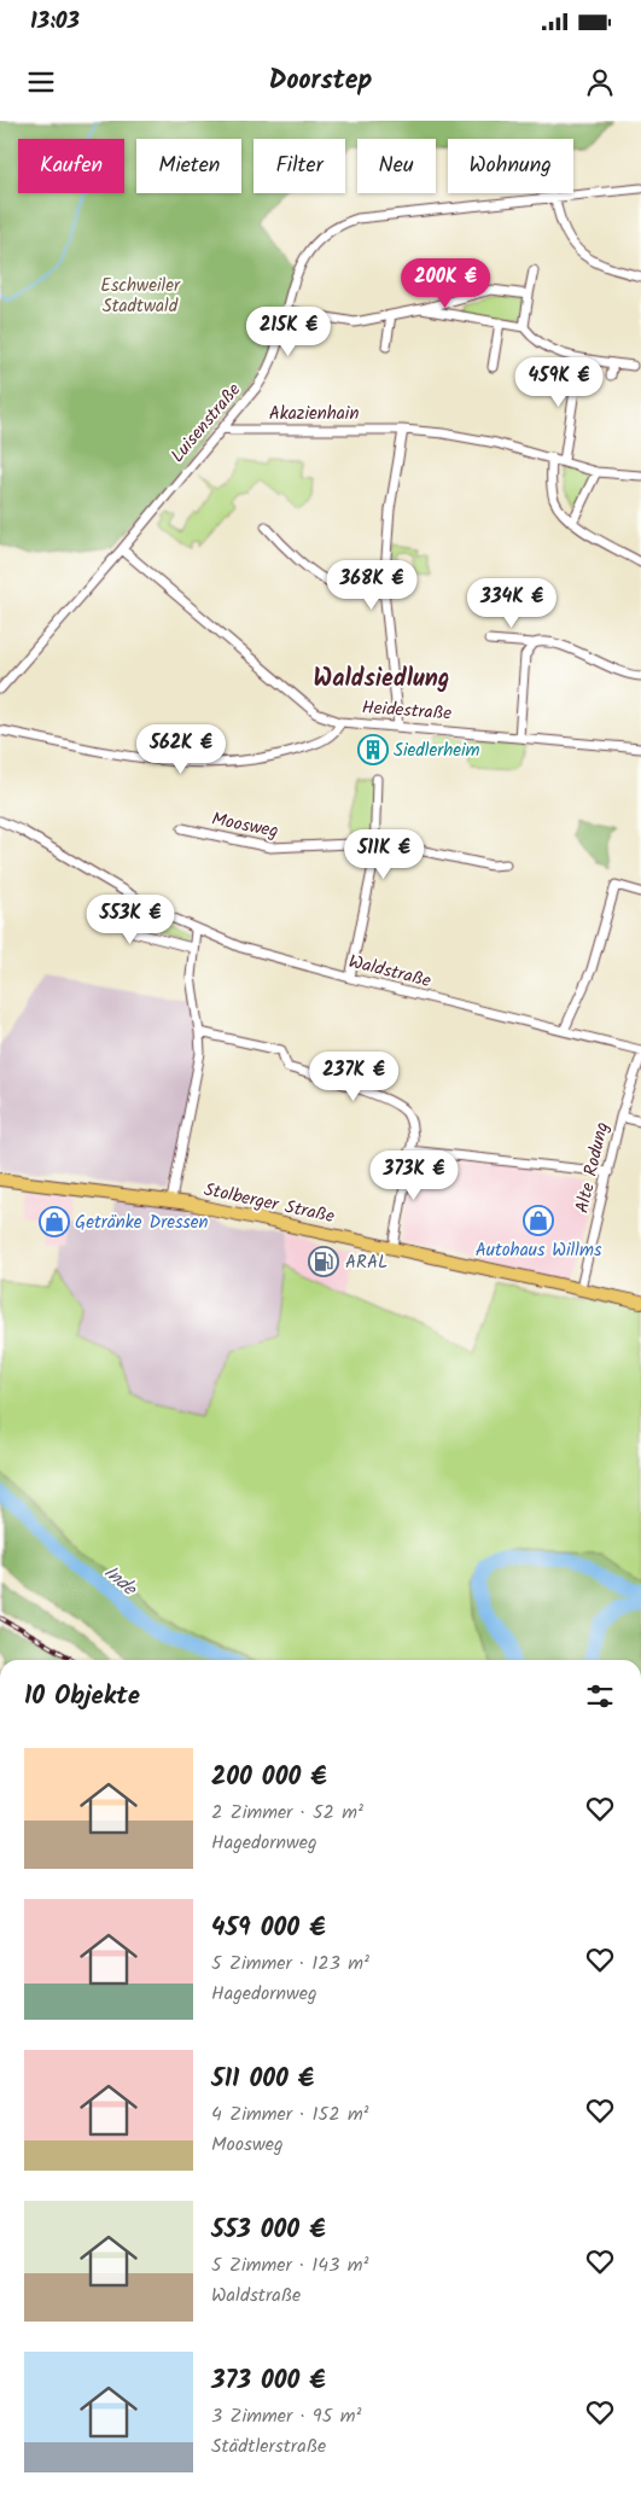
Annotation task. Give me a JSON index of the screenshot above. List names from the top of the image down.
{
  "streets": {
    "main road": ["Stolberger Straße"],
    "street": [
      "Akazienhain",
      "Luisenstraße",
      "Heidestraße",
      "Moosweg",
      "Waldstraße",
      "Alte Rodung"
    ]
  },
  "crossings": [
    ["Akazienhain", "Luisenstraße"],
    ["Luisenstraße", "Heidestraße"],
    ["Alte Rodung", "Stolberger Straße"]
  ],
  "districts": ["Waldsiedlung"],
  "water": ["Inde"],
  "parks": ["Eschweiler Stadtwald"],
  "places": {
    "building": ["Siedlerheim"],
    "shop": ["Autohaus Willms", "Getränke Dressen"],
    "fuel station": ["ARAL"]
  },
  "page": {
    "status": "13:03",
    "header": "Doorstep",
    "chip": [
      "Kaufen",
      "Mieten",
      "Filter",
      "Neu",
      "Wohnung"
    ],
    "price": [
      "200K €",
      "215K €",
      "459K €",
      "368K €",
      "334K €",
      "562K €",
      "511K €",
      "553K €",
      "237K €",
      "373K €"
    ],
    "heading": "10 Objekte",
    "list": [
      {
        "name": "200 000 €",
        "note": "2 Zimmer · 52 m² · Hagedornweg"
      },
      {
        "name": "459 000 €",
        "note": "5 Zimmer · 123 m² · Hagedornweg"
      },
      {
        "name": "511 000 €",
        "note": "4 Zimmer · 152 m² · Moosweg"
      },
      {
        "name": "553 000 €",
        "note": "5 Zimmer · 143 m² · Waldstraße"
      },
      {
        "name": "373 000 €",
        "note": "3 Zimmer · 95 m² · Städtlerstraße"
      }
    ]
  }
}
